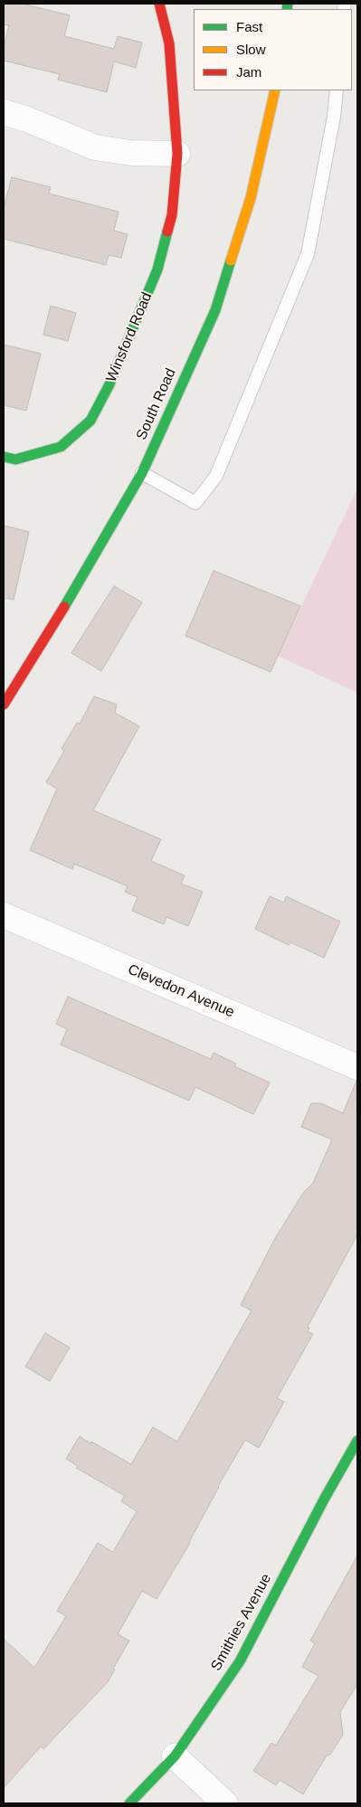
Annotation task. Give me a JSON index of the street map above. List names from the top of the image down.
{
  "streets": {
    "street": [
      "Winsford Road",
      "South Road",
      "Clevedon Avenue",
      "Smithies Avenue"
    ]
  },
  "legend": ["Fast", "Slow", "Jam"]
}
